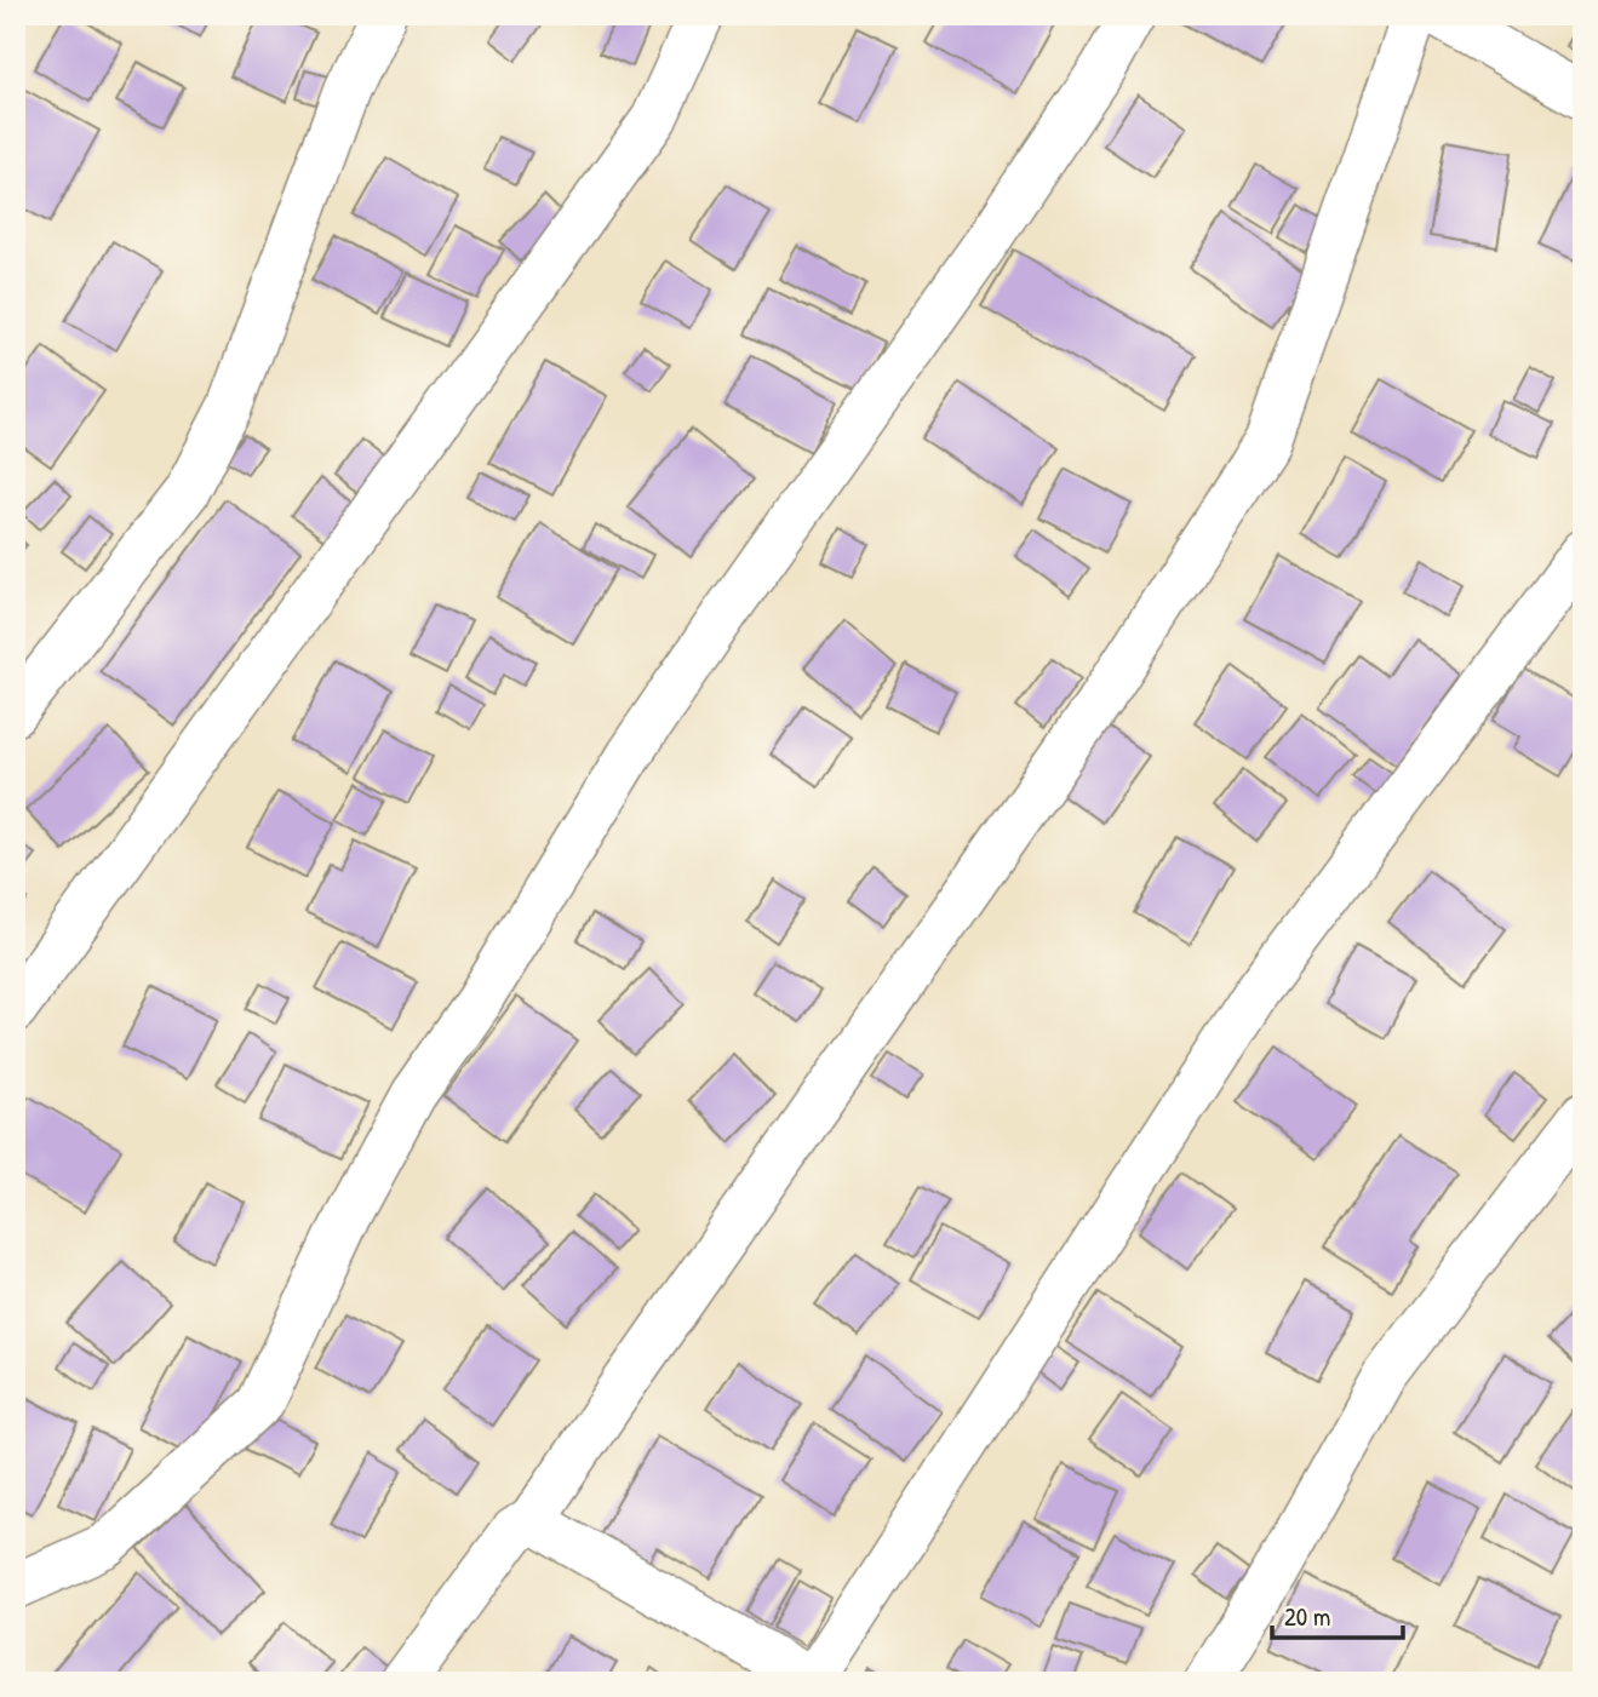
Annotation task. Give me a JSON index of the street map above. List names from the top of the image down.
{
  "scale_bar": "20 m"
}
